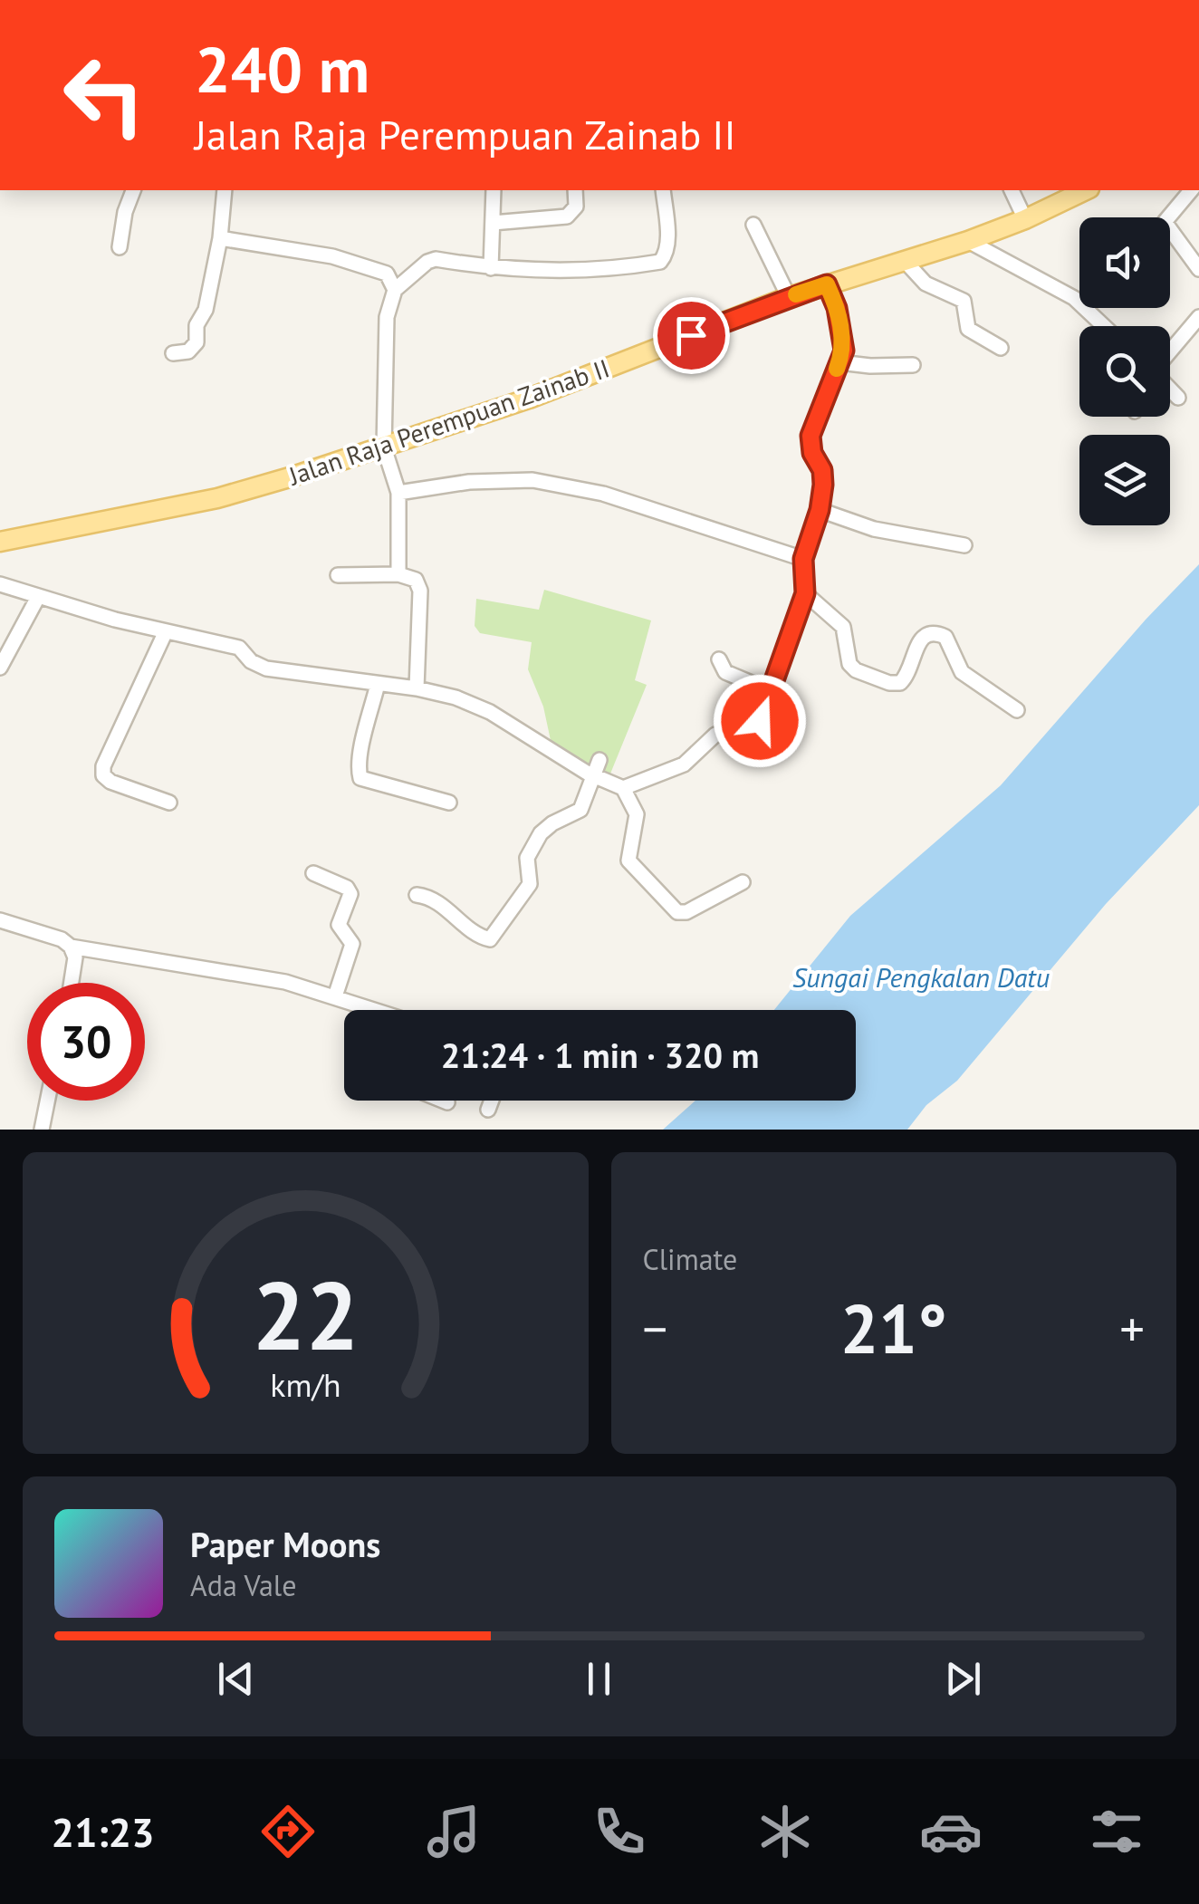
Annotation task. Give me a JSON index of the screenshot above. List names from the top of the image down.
{
  "streets": {
    "main road": ["Jalan Raja Perempuan Zainab II"]
  },
  "water": ["Sungai Pengkalan Datu"],
  "page": {
    "turn": ["240 m", "Jalan Raja Perempuan Zainab II"],
    "limit": "30",
    "trip": "21:24 · 1 min · 320 m",
    "tile": "Climate",
    "heat": ["−", "21°", "+"],
    "song": ["Paper Moons", "Ada Vale"],
    "tabs": "21:23",
    "gauge": ["22", "km/h"]
  }
}
